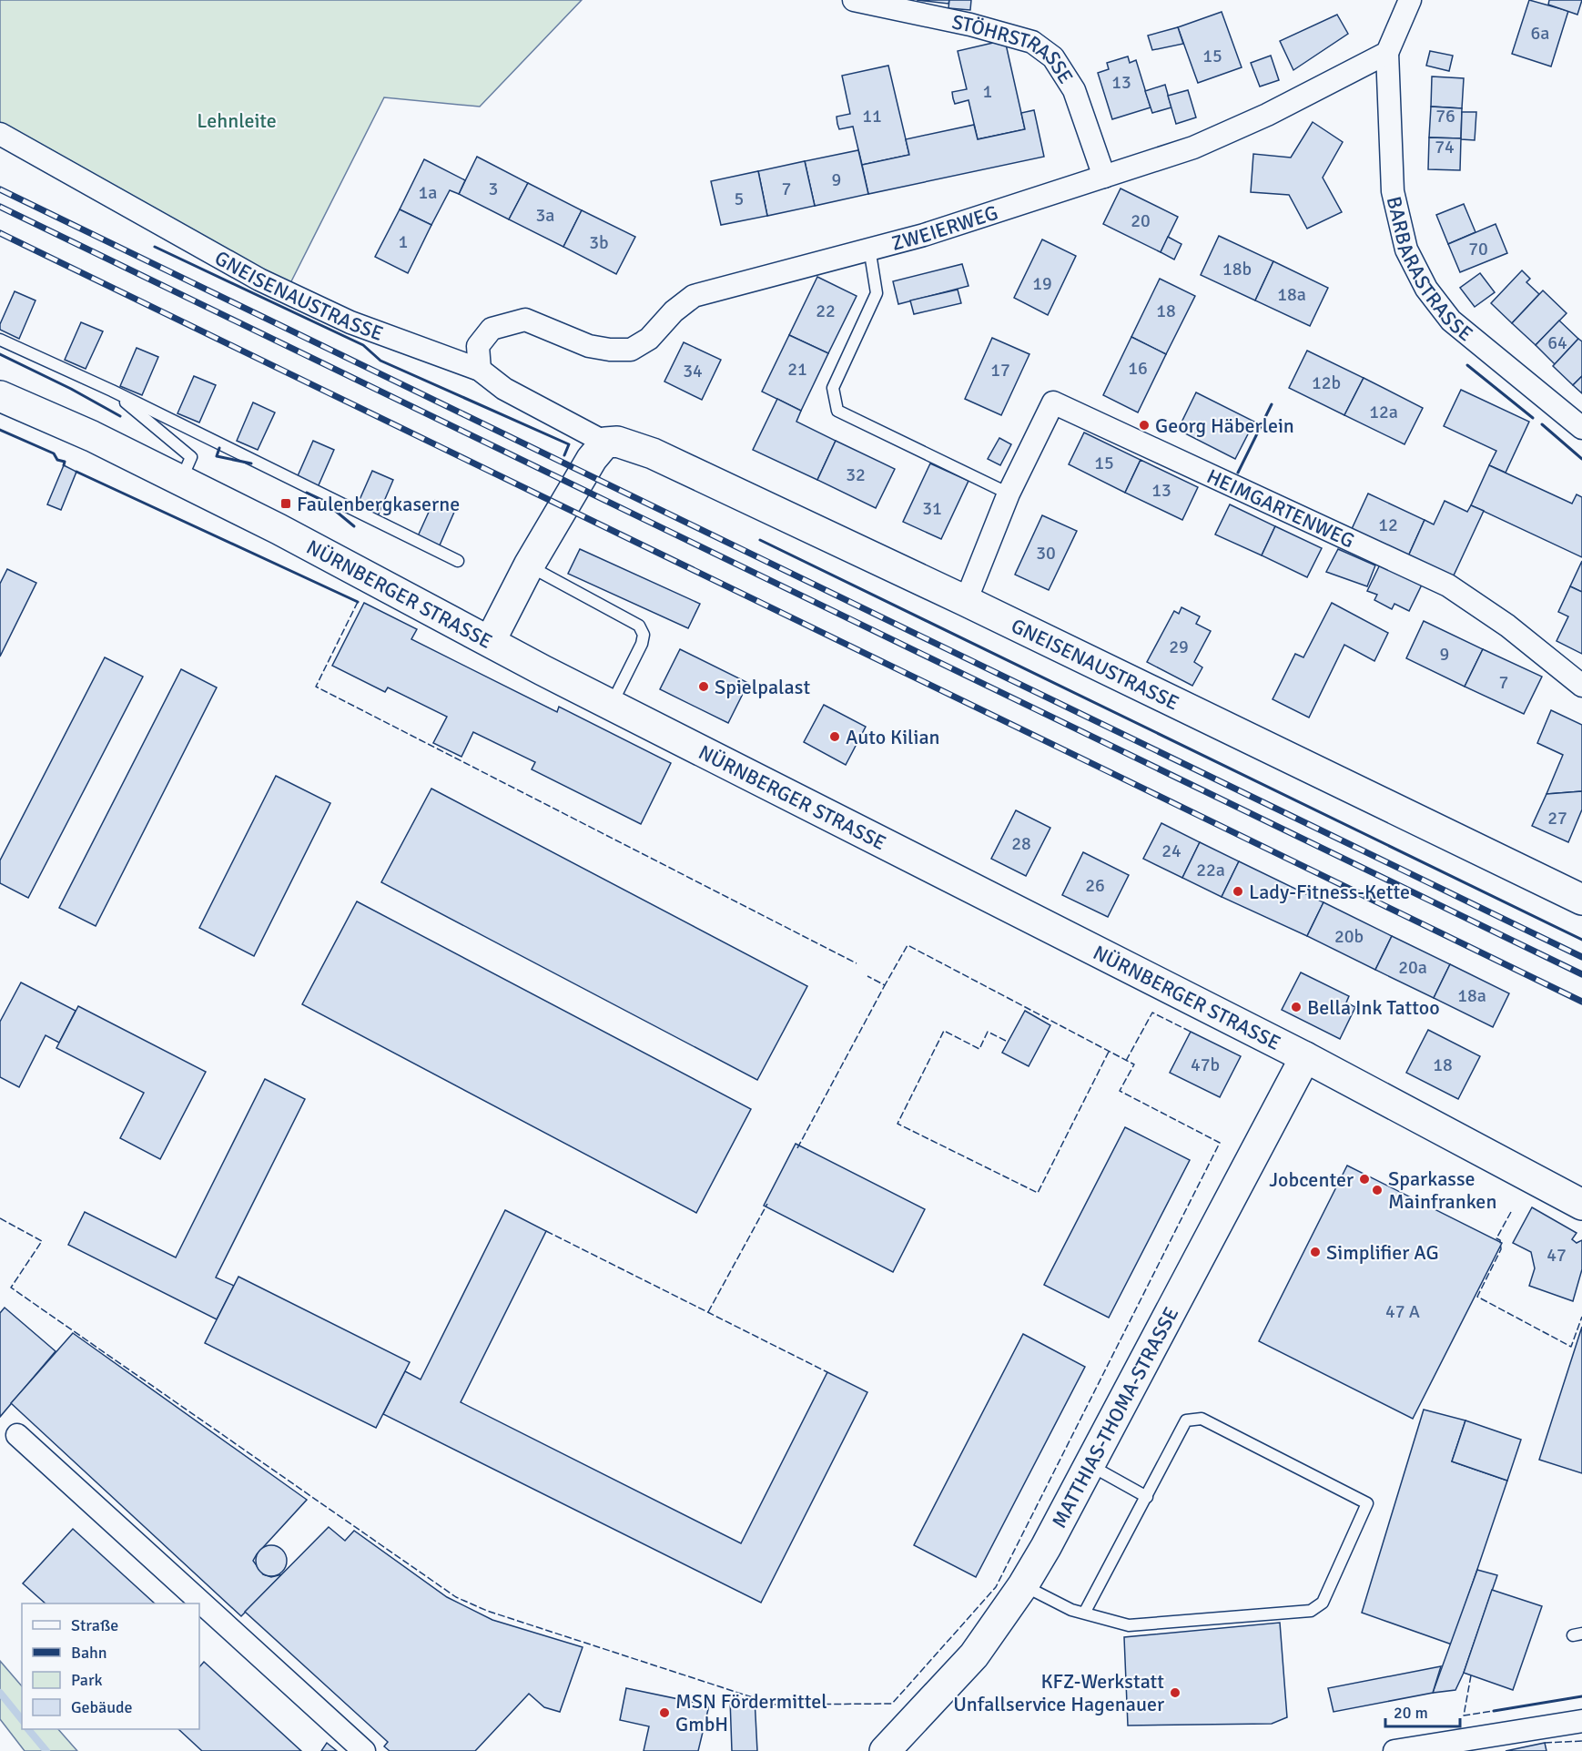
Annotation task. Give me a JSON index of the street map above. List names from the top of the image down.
{
  "streets": {
    "street": [
      "STÖHRSTRASSE",
      "ZWEIERWEG",
      "BARBARASTRASSE",
      "GNEISENAUSTRASSE",
      "HEIMGARTENWEG",
      "NÜRNBERGER STRASSE",
      "MATTHIAS-THOMA-STRASSE"
    ]
  },
  "crossings": [
    ["STÖHRSTRASSE", "ZWEIERWEG"],
    ["ZWEIERWEG", "BARBARASTRASSE"],
    ["ZWEIERWEG", "GNEISENAUSTRASSE"],
    ["GNEISENAUSTRASSE", "HEIMGARTENWEG"],
    ["NÜRNBERGER STRASSE", "MATTHIAS-THOMA-STRASSE"]
  ],
  "parks": ["Lehnleite"],
  "places": {
    "other": [
      "Georg Häberlein",
      "Spielpalast",
      "Auto Kilian",
      "Lady-Fitness-Kette",
      "Bella Ink Tattoo",
      "Jobcenter",
      "Sparkasse Mainfranken",
      "Simplifier AG",
      "KFZ-Werkstatt Unfallservice Hagenauer",
      "MSN Fördermittel GmbH"
    ],
    "transit": ["Faulenbergkaserne"]
  },
  "house_numbers": [
    "6a",
    "15",
    "13",
    "1",
    "11",
    "76",
    "74",
    "9",
    "3",
    "7",
    "1a",
    "5",
    "3a",
    "20",
    "1",
    "3b",
    "70",
    "18b",
    "19",
    "18a",
    "22",
    "18",
    "64",
    "16",
    "21",
    "17",
    "34",
    "12b",
    "12a",
    "15",
    "32",
    "13",
    "31",
    "12",
    "30",
    "29",
    "9",
    "7",
    "27",
    "28",
    "24",
    "22a",
    "26",
    "20b",
    "20a",
    "18a",
    "47b",
    "18",
    "47",
    "47 A"
  ],
  "legend": [
    "Straße",
    "Bahn",
    "Park",
    "Gebäude"
  ],
  "scale_bar": "20 m"
}
